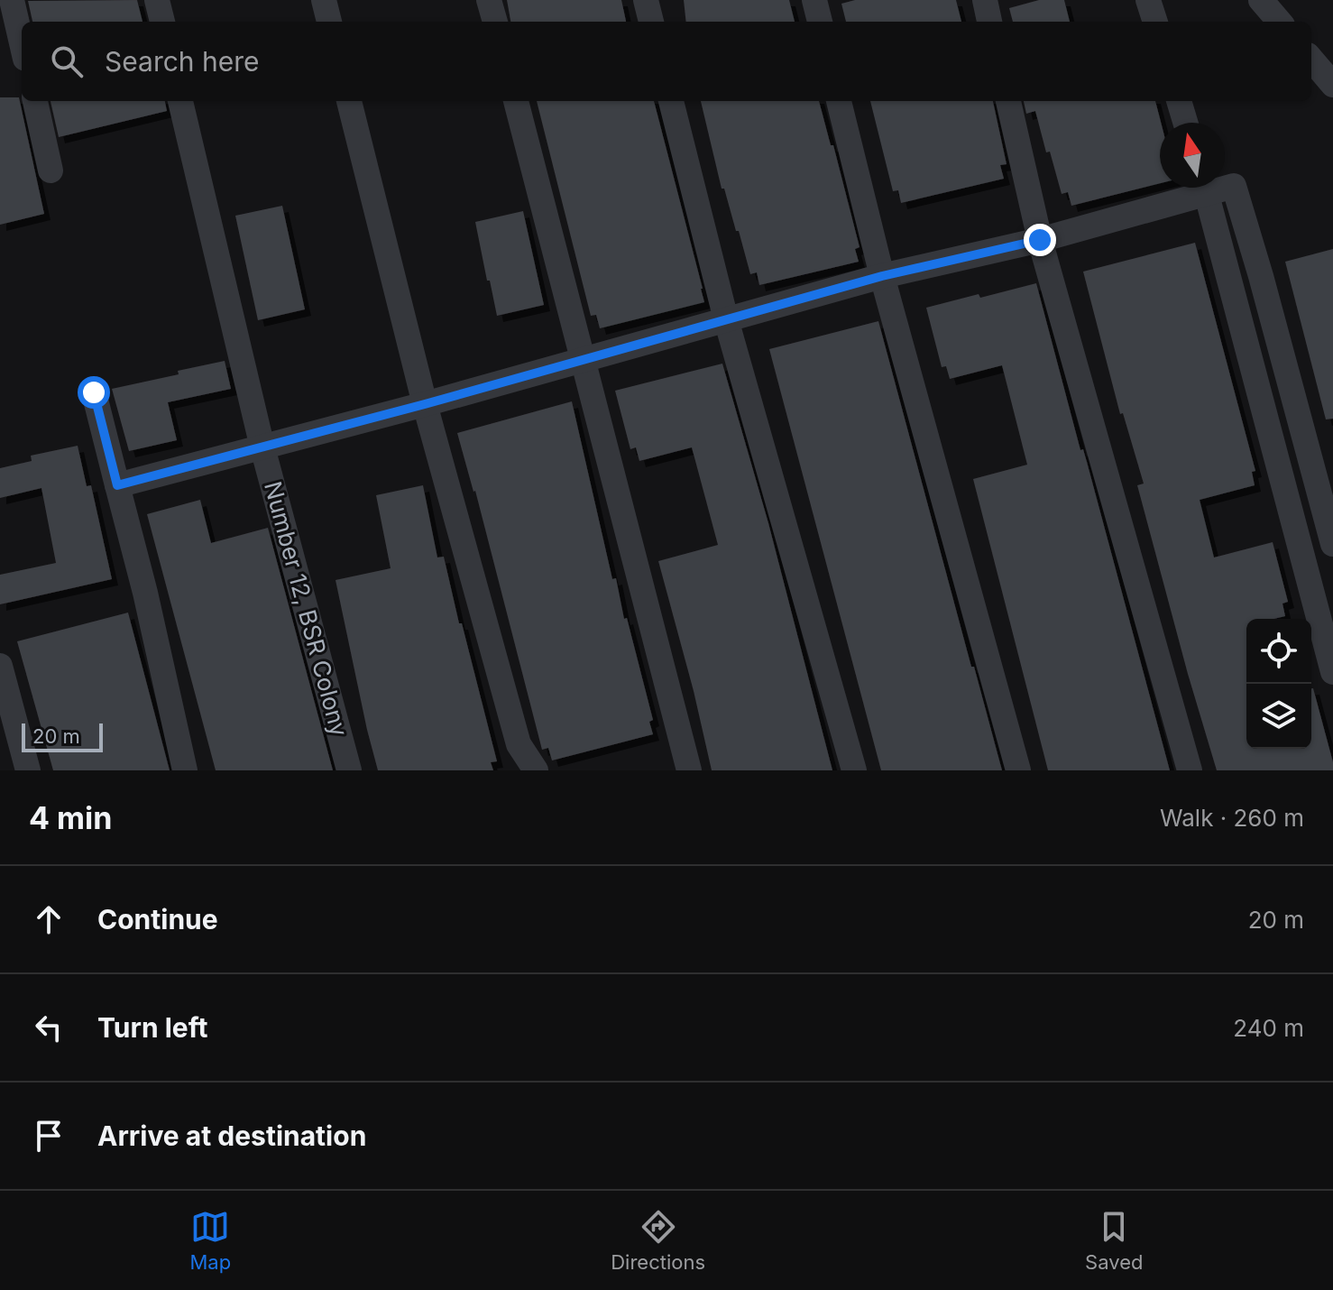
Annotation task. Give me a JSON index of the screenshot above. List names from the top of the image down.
{
  "streets": {
    "street": ["Number 12, BSR Colony"]
  },
  "scale_bar": "20 m",
  "north": "top",
  "page": {
    "search": "Search here",
    "scale": "20 m",
    "heading": ["4 min", "Walk · 260 m"],
    "list": [
      ["Continue", "20 m"],
      ["Turn left", "240 m"],
      "Arrive at destination"
    ],
    "nav": ["Map", "Directions", "Saved"]
  }
}
